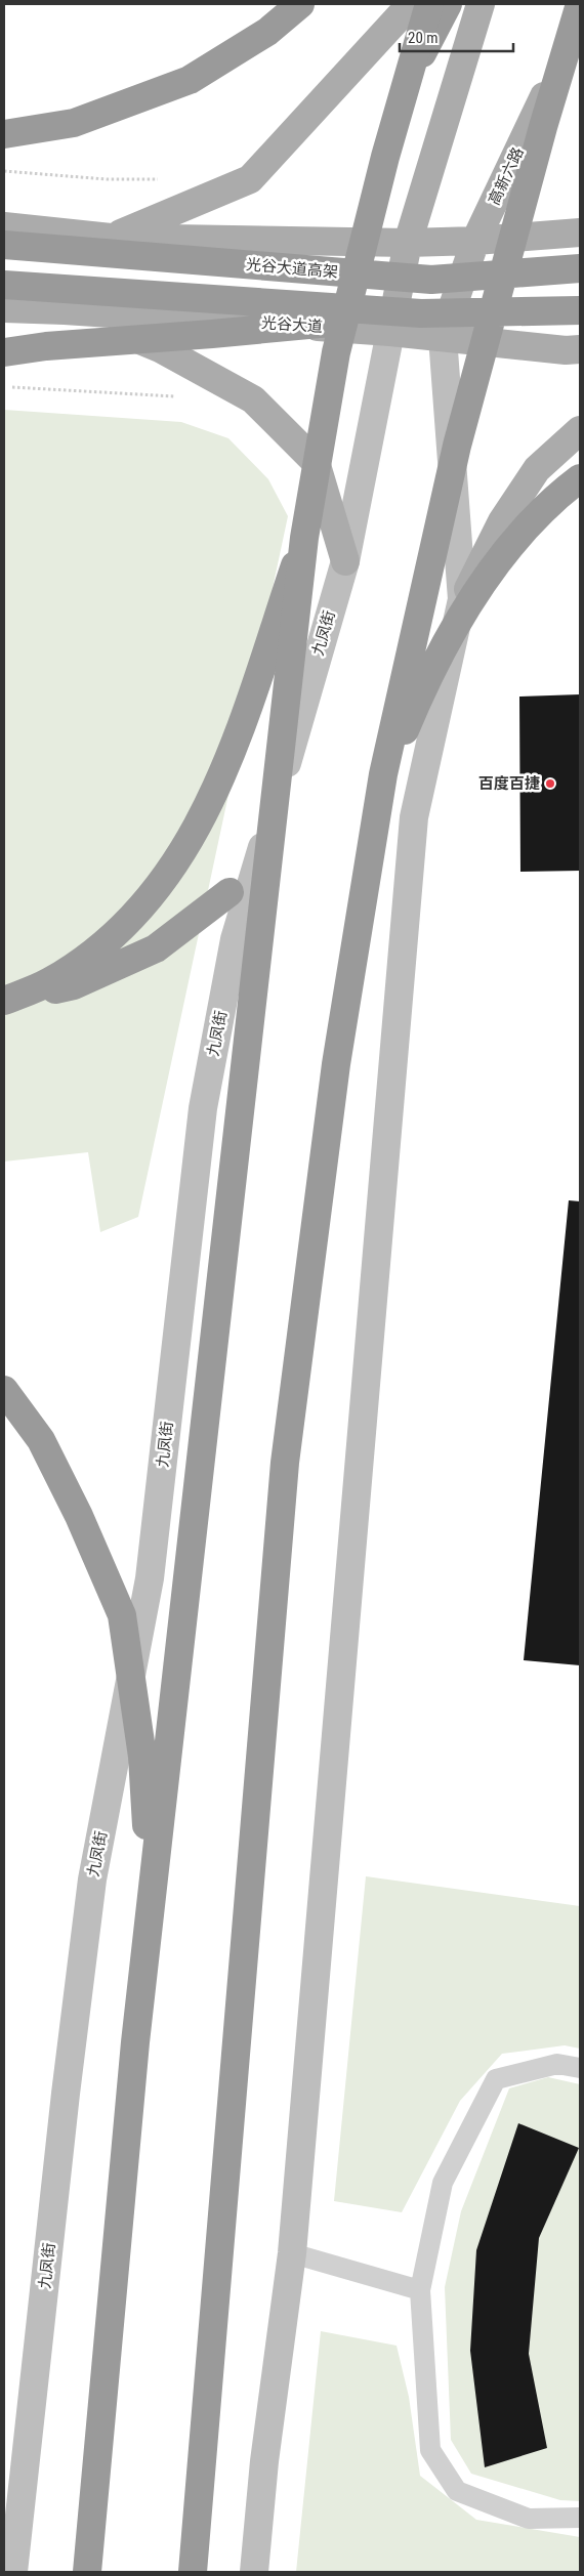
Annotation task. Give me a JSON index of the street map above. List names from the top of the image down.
{
  "streets": {
    "highway": ["光谷大道高架"],
    "main road": ["高新六路", "光谷大道", "九凤街"]
  },
  "crossings": [
    ["高新六路", "光谷大道"],
    ["光谷大道", "九凤街"]
  ],
  "places": ["百度百捷"],
  "scale_bar": "20 m"
}
